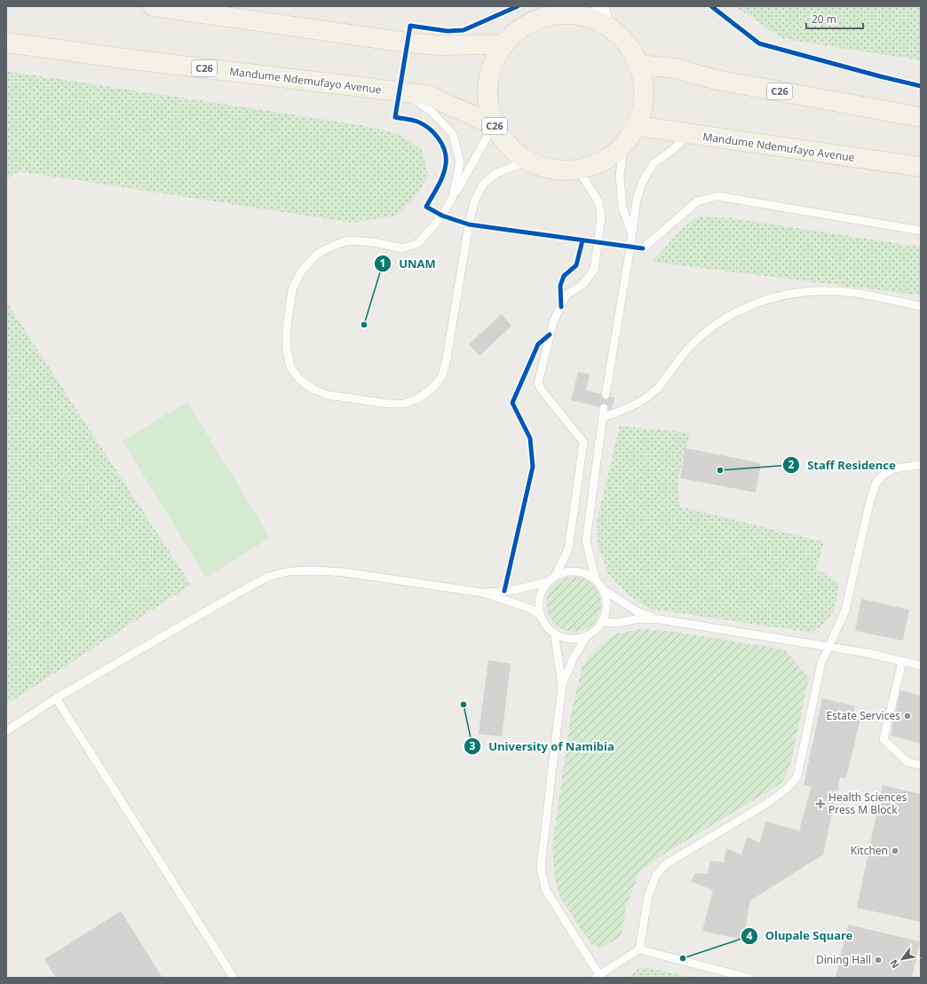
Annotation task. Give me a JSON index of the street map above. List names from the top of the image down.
{
  "streets": {
    "main road": ["C26", "Mandume Ndemufayo Avenue"]
  },
  "crossings": [
    ["C26", "Mandume Ndemufayo Avenue"]
  ],
  "places": {
    "other": [
      "UNAM",
      "Staff Residence",
      "University of Namibia",
      "Estate Services",
      "Kitchen",
      "Olupale Square",
      "Dining Hall"
    ],
    "health": ["Health Sciences Press M Block"]
  },
  "scale_bar": "20 m",
  "north": "bottom left"
}
